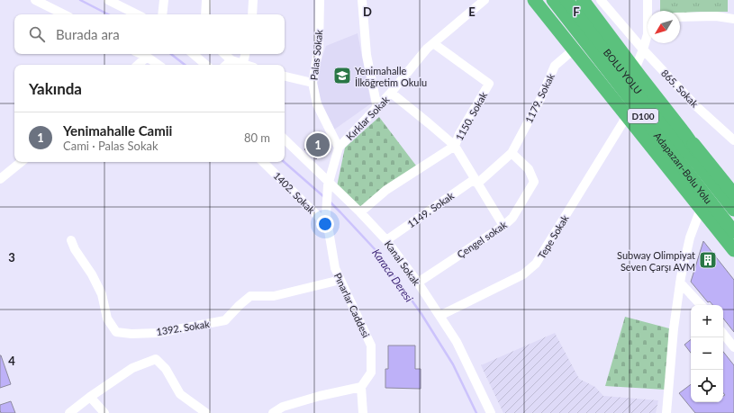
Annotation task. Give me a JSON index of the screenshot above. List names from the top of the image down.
{
  "streets": {
    "highway": ["BOLU YOLU", "D100", "Adapazarı-Bolu Yolu"],
    "street": [
      "Palas Sokak",
      "865. Sokak",
      "1179. Sokak",
      "1150. Sokak",
      "Kırklar Sokak",
      "1402. Sokak",
      "1149. Sokak",
      "Tepe Sokak",
      "Çengel sokak",
      "Kanal Sokak",
      "Pınarlar Caddesi",
      "1392. Sokak"
    ]
  },
  "crossings": [
    ["Palas Sokak", "Kırklar Sokak"],
    ["1179. Sokak", "Çengel sokak"],
    ["1150. Sokak", "Kırklar Sokak"],
    ["1150. Sokak", "Kanal Sokak"],
    ["Kırklar Sokak", "Kanal Sokak"],
    ["Kırklar Sokak", "Pınarlar Caddesi"],
    ["1402. Sokak", "Pınarlar Caddesi"],
    ["1149. Sokak", "Kanal Sokak"],
    ["Tepe Sokak", "Kanal Sokak"],
    ["Çengel sokak", "Kanal Sokak"],
    ["Pınarlar Caddesi", "1392. Sokak"]
  ],
  "water": ["Karaca Deresi"],
  "places": {
    "school or university": ["Yenimahalle İlköğretim Okulu"],
    "building": ["Subway Olimpiyat Seven Çarşı AVM"]
  },
  "north": "bottom left",
  "page": {
    "search": "Burada ara",
    "heading": "Yakında",
    "list": [
      {
        "mark": "1",
        "name": "Yenimahalle Camii",
        "note": "Cami · Palas Sokak",
        "value": "80 m"
      }
    ],
    "pins": "1",
    "map_buttons": ["+", "−"]
  },
  "grid": {
    "columns": ["D", "E", "F"],
    "rows": ["3", "4"]
  }
}
